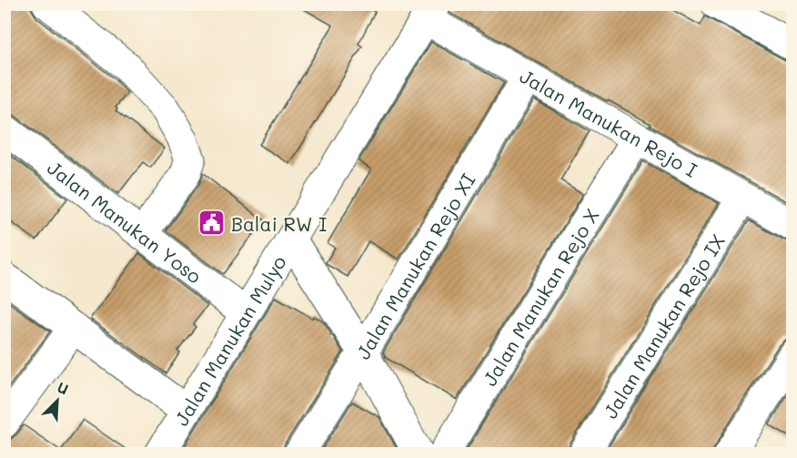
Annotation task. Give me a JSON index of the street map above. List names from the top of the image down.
{
  "streets": {
    "street": [
      "Jalan Manukan Rejo I",
      "Jalan Manukan Yoso",
      "Jalan Manukan Rejo XI",
      "Jalan Manukan Rejo X",
      "Jalan Manukan Rejo IX",
      "Jalan Manukan Mulyo"
    ]
  },
  "crossings": [
    ["Jalan Manukan Rejo I", "Jalan Manukan Rejo XI"],
    ["Jalan Manukan Rejo I", "Jalan Manukan Rejo X"],
    ["Jalan Manukan Rejo I", "Jalan Manukan Rejo IX"],
    ["Jalan Manukan Rejo I", "Jalan Manukan Mulyo"],
    ["Jalan Manukan Yoso", "Jalan Manukan Mulyo"]
  ],
  "places": {
    "public building": ["Balai RW I"]
  },
  "north": "top right"
}
